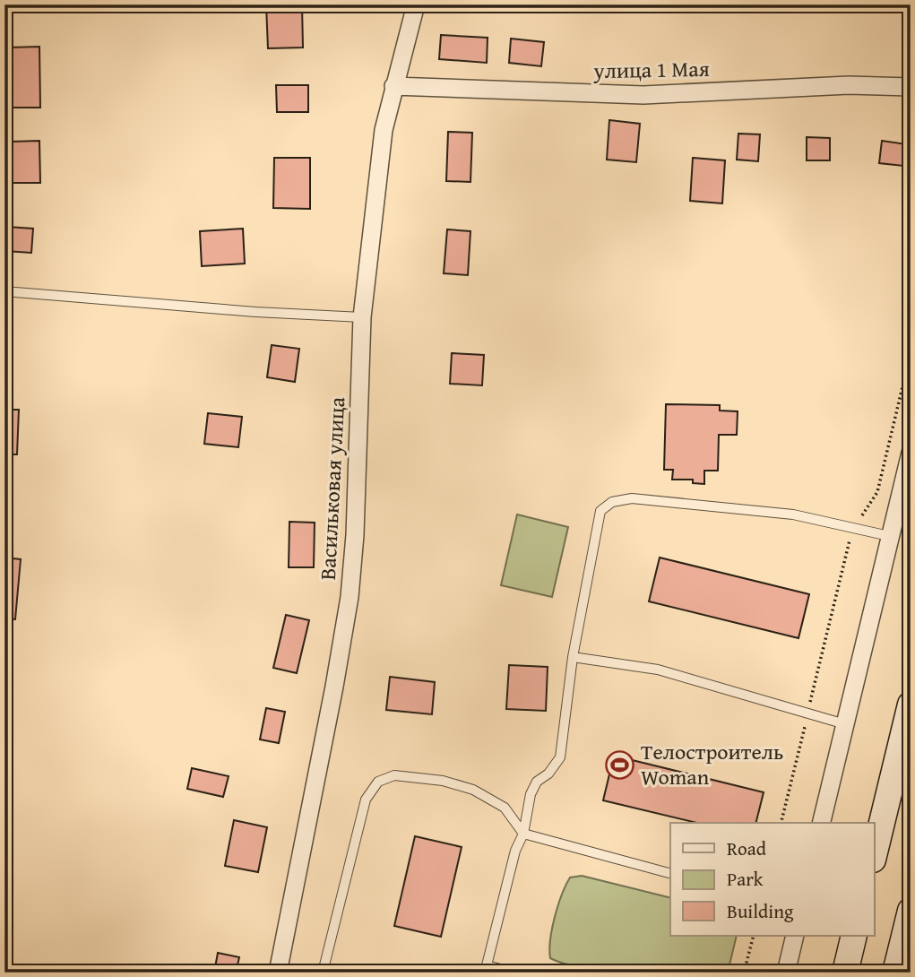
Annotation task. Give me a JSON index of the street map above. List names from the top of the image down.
{
  "streets": {
    "street": ["улица 1 Мая", "Васильковая улица"]
  },
  "crossings": [
    ["улица 1 Мая", "Васильковая улица"]
  ],
  "places": {
    "sports": ["Телостроитель Woman"]
  },
  "legend": ["Road", "Park", "Building"]
}
